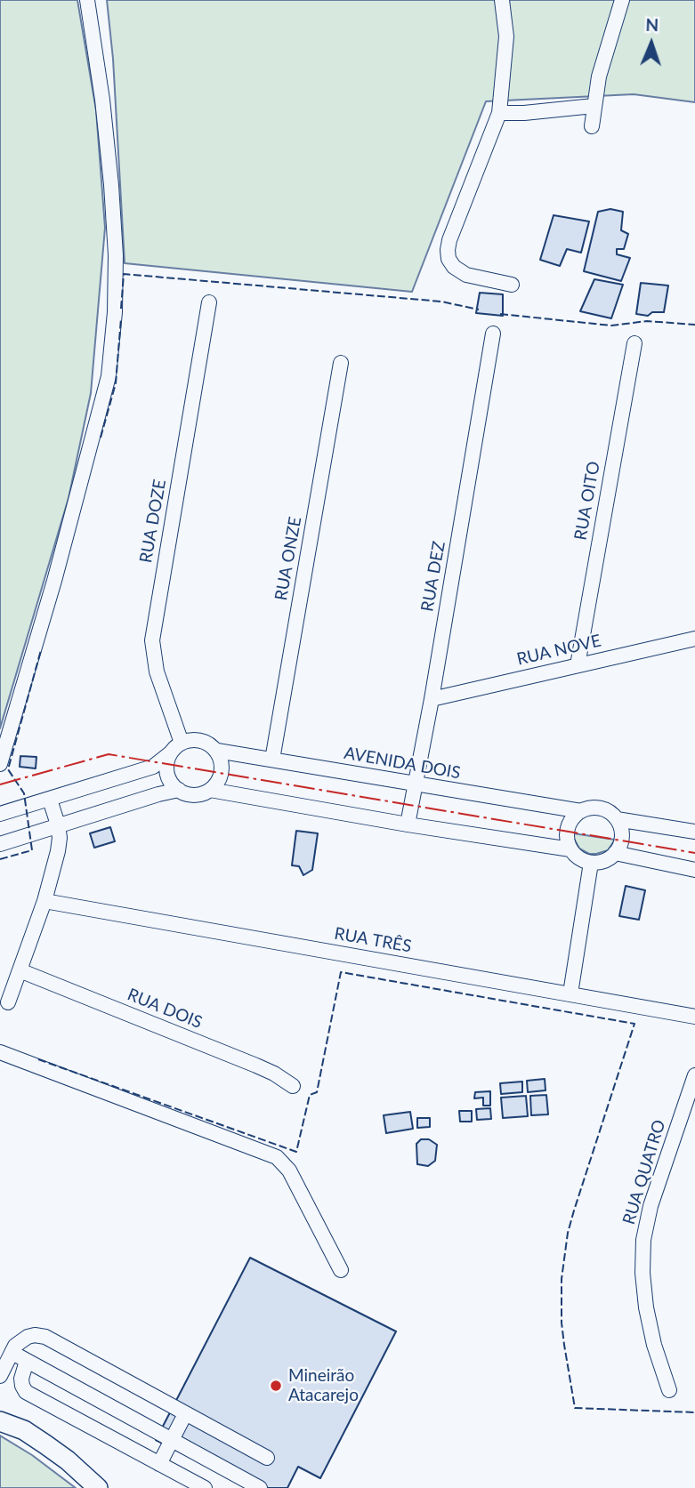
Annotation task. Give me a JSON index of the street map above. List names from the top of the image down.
{
  "streets": {
    "street": [
      "RUA OITO",
      "RUA DOZE",
      "RUA ONZE",
      "RUA DEZ",
      "RUA NOVE",
      "AVENIDA DOIS",
      "RUA TRÊS",
      "RUA DOIS",
      "RUA QUATRO"
    ]
  },
  "crossings": [
    ["RUA OITO", "RUA NOVE"],
    ["RUA DOZE", "AVENIDA DOIS"],
    ["RUA ONZE", "AVENIDA DOIS"],
    ["RUA DEZ", "RUA NOVE"],
    ["RUA DEZ", "AVENIDA DOIS"]
  ],
  "places": ["Mineirão Atacarejo"],
  "north": "top"
}
